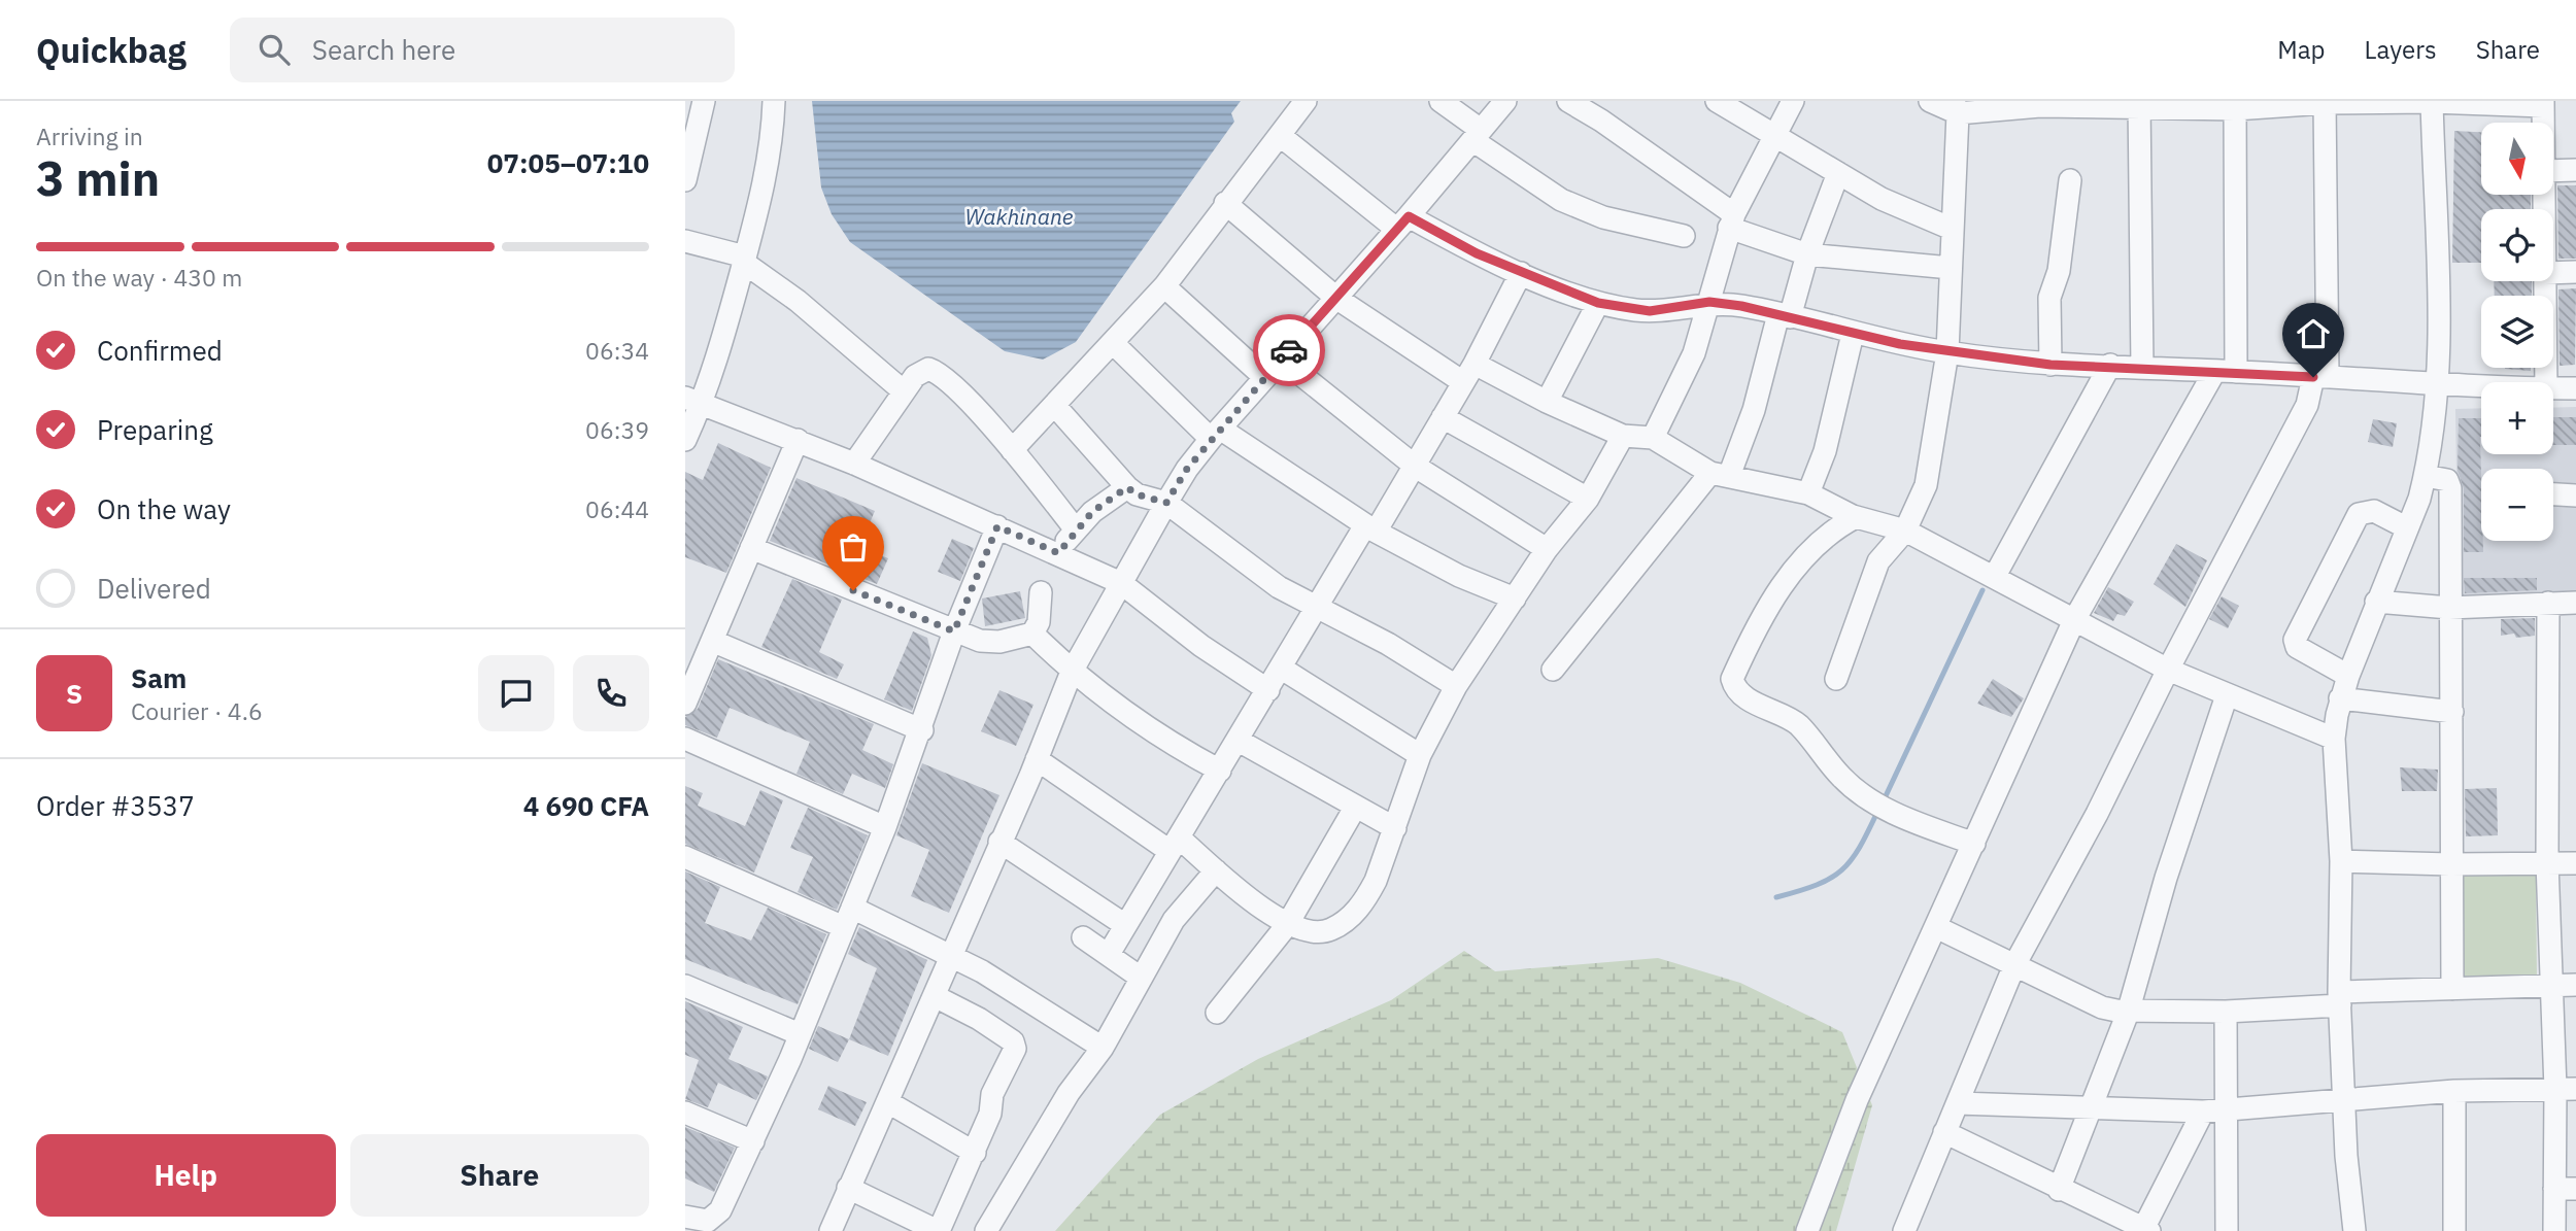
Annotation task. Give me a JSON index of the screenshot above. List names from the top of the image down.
{
  "water": ["Wakhinane"],
  "north": "bottom",
  "page": {
    "header": "Quickbag",
    "search": "Search here",
    "nav": ["Map", "Layers", "Share"],
    "heading": ["3 min", "Arriving in", "07:05–07:10"],
    "panel": [
      "Sam",
      "Courier · 4.6",
      "Order #3537",
      "4 690 CFA"
    ],
    "map_buttons": ["+", "−"],
    "bar": "On the way · 430 m",
    "list": [
      ["Confirmed", "06:34"],
      ["Preparing", "06:39"],
      ["On the way", "06:44"],
      "Delivered"
    ],
    "round": "S",
    "buttons": ["Help", "Share"]
  }
}
